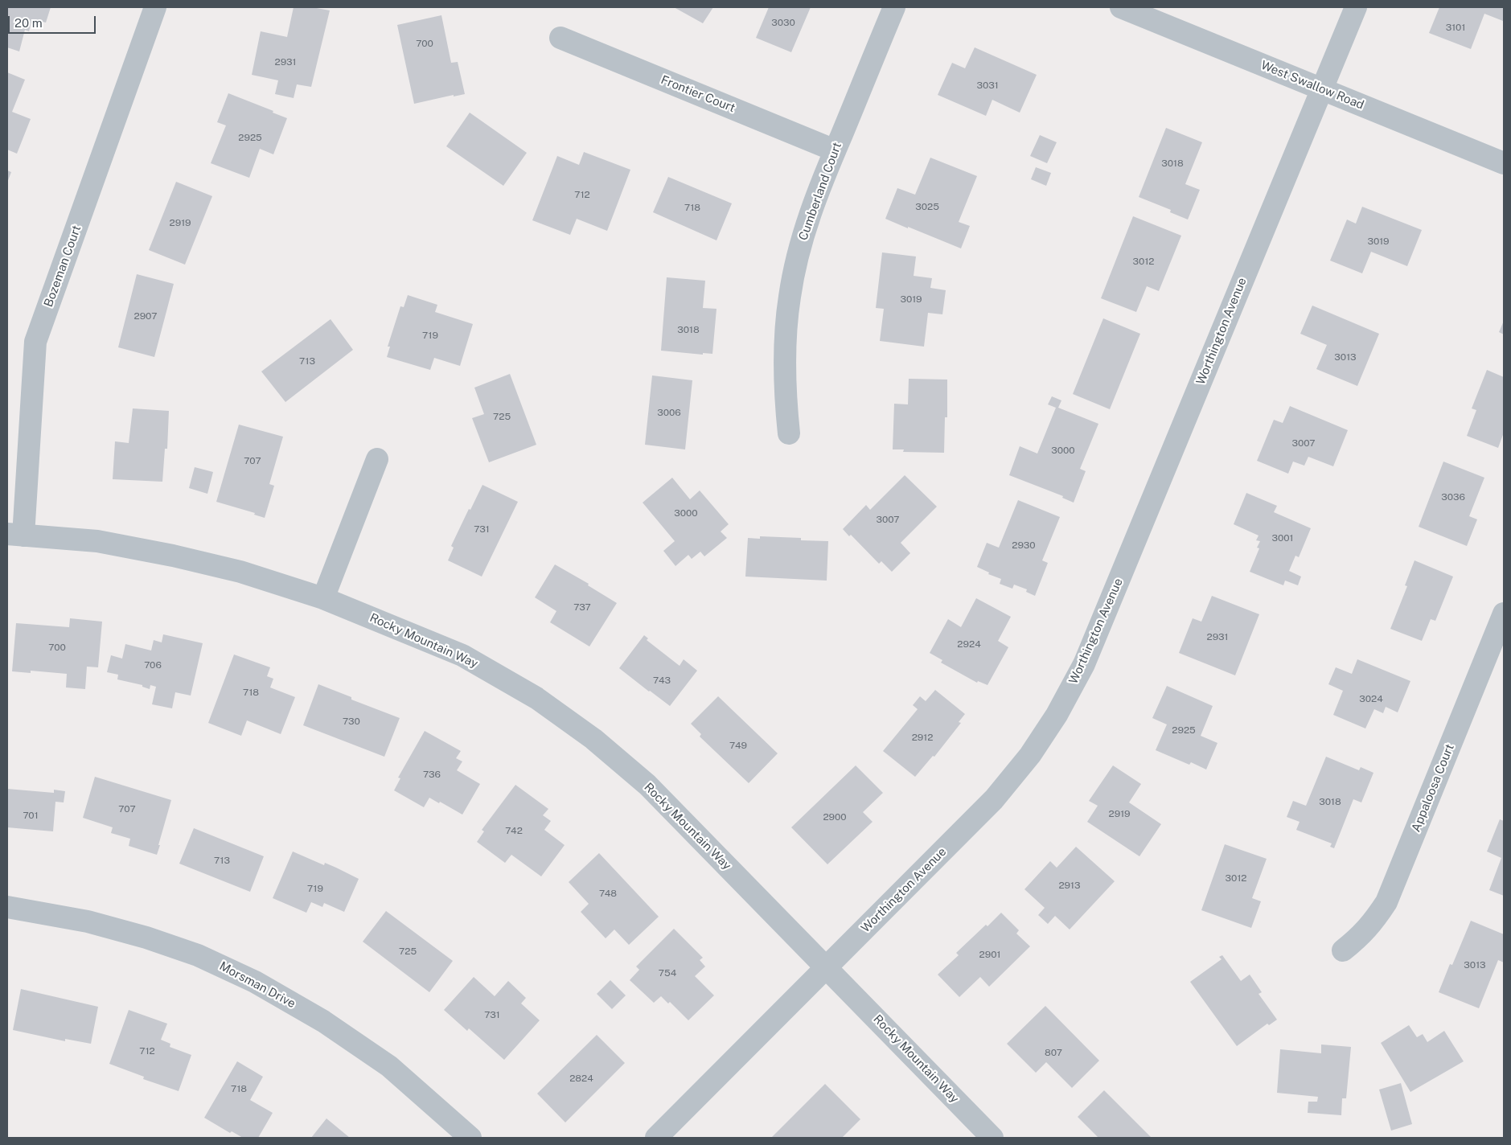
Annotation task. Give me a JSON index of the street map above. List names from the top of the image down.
{
  "streets": {
    "street": [
      "West Swallow Road",
      "Frontier Court",
      "Cumberland Court",
      "Bozeman Court",
      "Worthington Avenue",
      "Rocky Mountain Way",
      "Appaloosa Court",
      "Morsman Drive"
    ]
  },
  "crossings": [
    ["West Swallow Road", "Worthington Avenue"],
    ["Frontier Court", "Cumberland Court"],
    ["Bozeman Court", "Rocky Mountain Way"],
    ["Worthington Avenue", "Rocky Mountain Way"]
  ],
  "house_numbers": [
    "3030",
    "3101",
    "700",
    "2931",
    "3031",
    "2925",
    "3018",
    "712",
    "3025",
    "718",
    "2919",
    "3019",
    "3012",
    "3019",
    "2907",
    "3018",
    "719",
    "3013",
    "713",
    "3006",
    "725",
    "3007",
    "3000",
    "707",
    "3036",
    "3000",
    "3007",
    "731",
    "3001",
    "2930",
    "737",
    "2931",
    "2924",
    "700",
    "706",
    "743",
    "718",
    "3024",
    "730",
    "2925",
    "2912",
    "749",
    "736",
    "3018",
    "707",
    "2919",
    "701",
    "2900",
    "742",
    "713",
    "3012",
    "2913",
    "719",
    "748",
    "725",
    "2901",
    "3013",
    "754",
    "731",
    "712",
    "807",
    "2824",
    "718"
  ],
  "scale_bar": "20 m"
}
